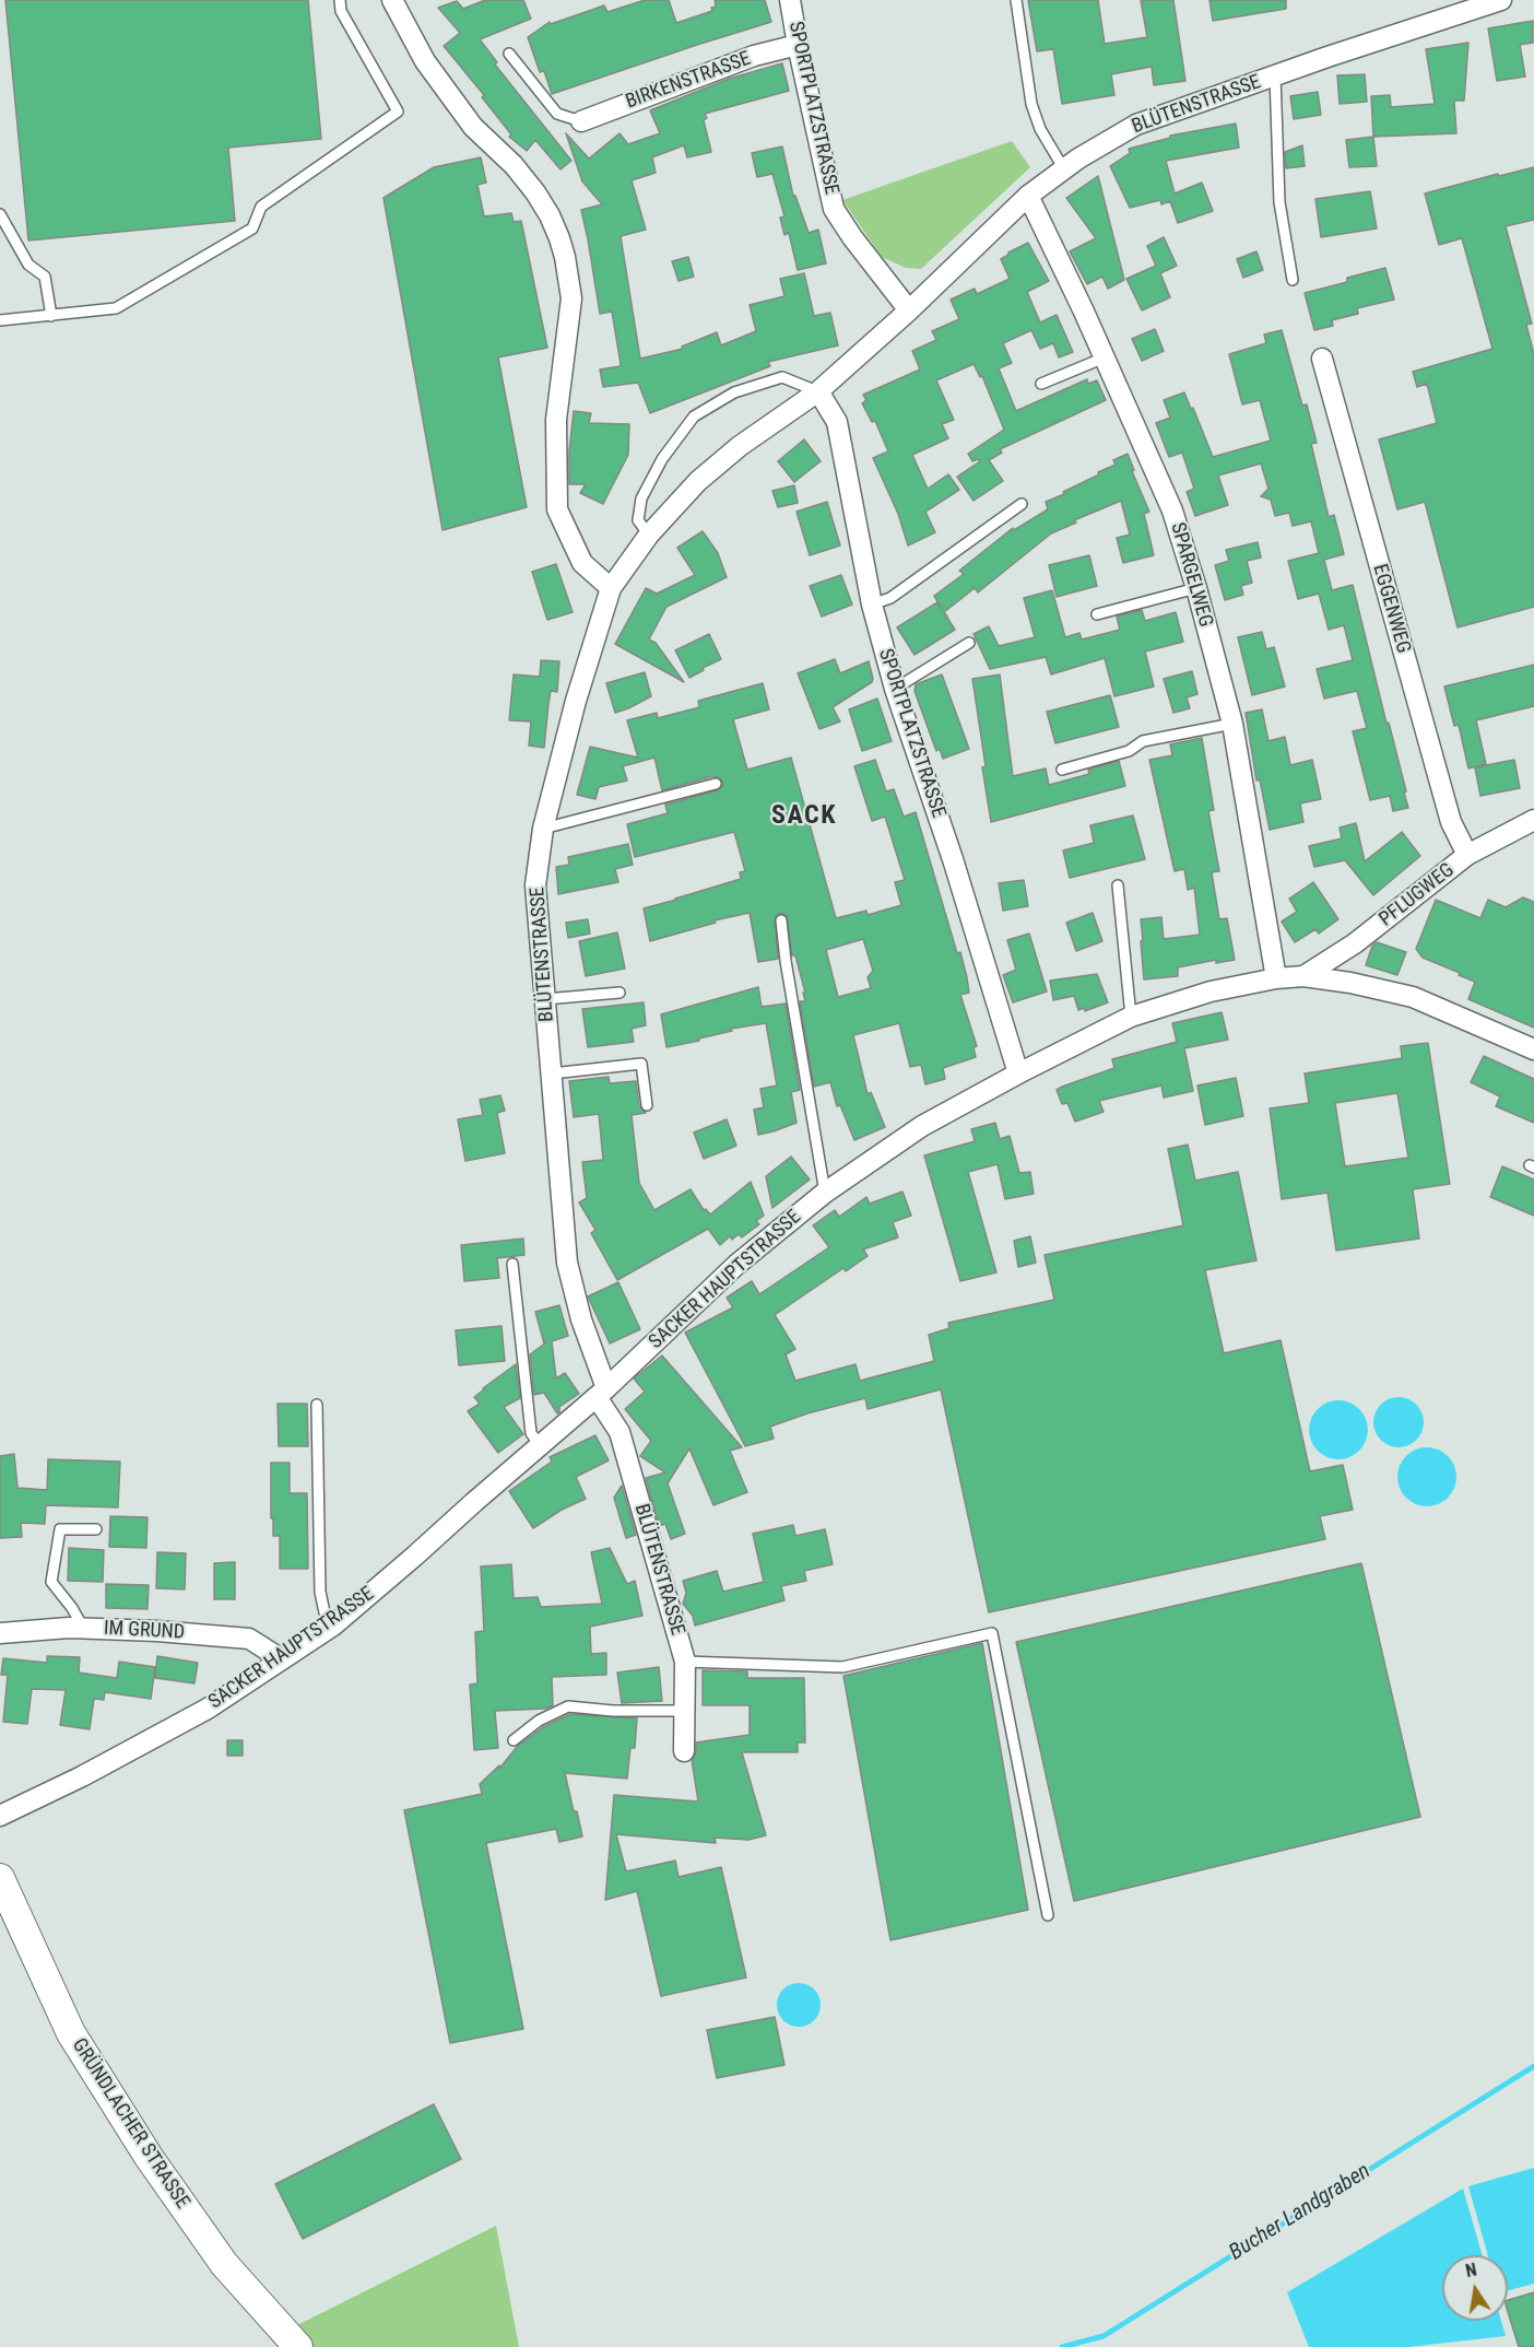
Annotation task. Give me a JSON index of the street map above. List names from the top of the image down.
{
  "streets": {
    "main road": ["GRÜNDLACHER STRASSE"],
    "street": [
      "BIRKENSTRASSE",
      "BLÜTENSTRASSE",
      "SPORTPLATZSTRASSE",
      "SPARGELWEG",
      "EGGENWEG",
      "PFLUGWEG",
      "SACKER HAUPTSTRASSE",
      "IM GRUND"
    ]
  },
  "crossings": [
    ["BIRKENSTRASSE", "SPORTPLATZSTRASSE"],
    ["BLÜTENSTRASSE", "SPORTPLATZSTRASSE"],
    ["BLÜTENSTRASSE", "SPARGELWEG"],
    ["BLÜTENSTRASSE", "SACKER HAUPTSTRASSE"],
    ["SPORTPLATZSTRASSE", "SACKER HAUPTSTRASSE"],
    ["SPARGELWEG", "SACKER HAUPTSTRASSE"],
    ["EGGENWEG", "PFLUGWEG"],
    ["PFLUGWEG", "SACKER HAUPTSTRASSE"],
    ["SACKER HAUPTSTRASSE", "IM GRUND"]
  ],
  "districts": ["SACK"],
  "water": ["Bucher Landgraben"],
  "north": "top"
}
